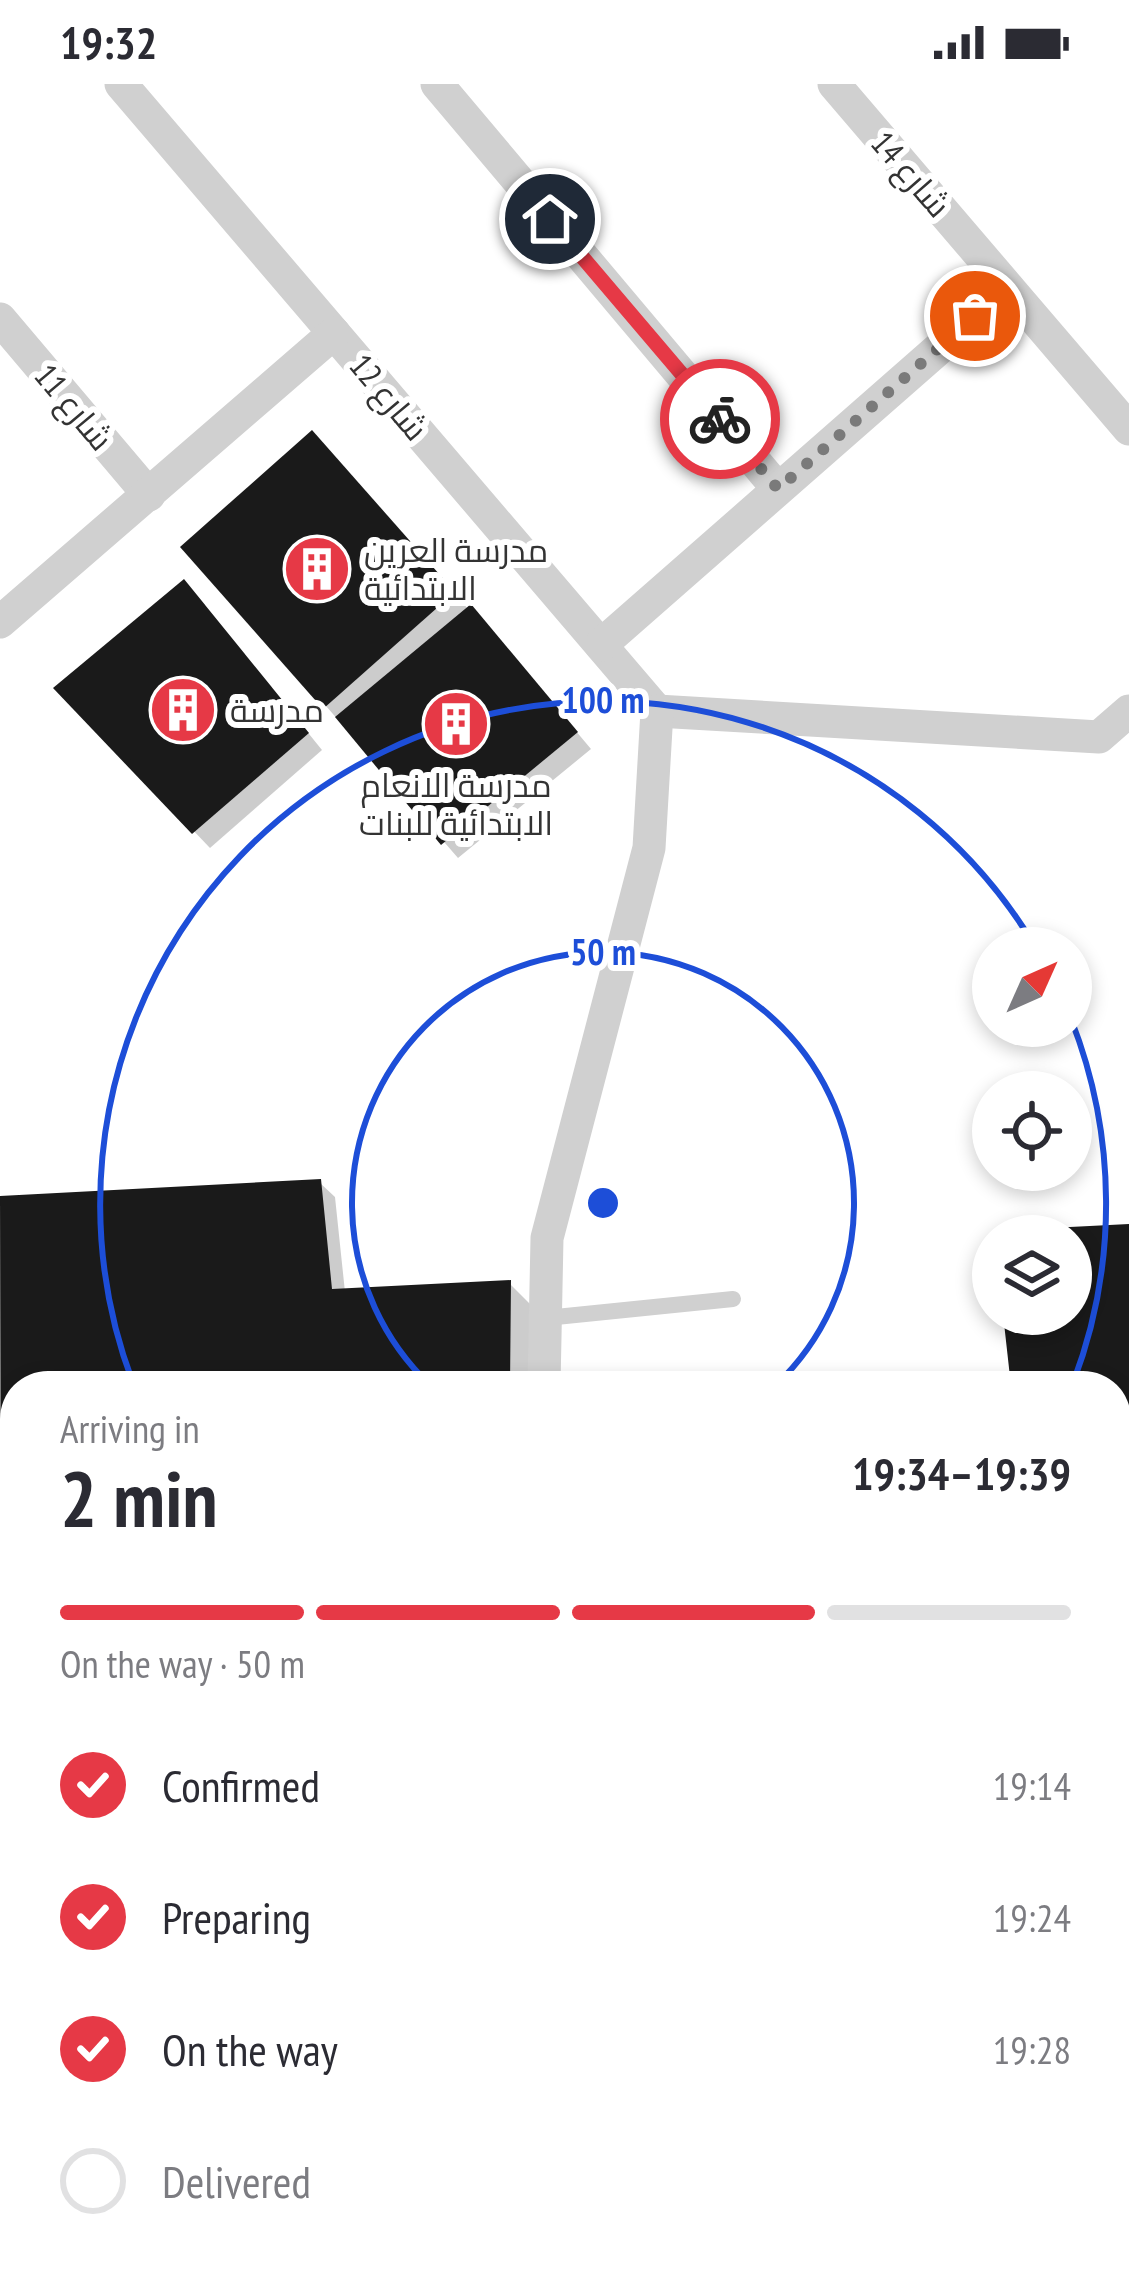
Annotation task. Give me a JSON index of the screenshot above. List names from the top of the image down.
{
  "streets": {
    "street": ["شارع 14", "شارع 12", "شارع 11"]
  },
  "places": {
    "building": ["مدرسة العرين الابتدائية", "مدرسة", "مدرسة الانعام الابتدائية للبنات"]
  },
  "north": "top right",
  "page": {
    "status": "19:32",
    "heading": ["2 min", "Arriving in", "19:34–19:39"],
    "bar": "On the way · 50 m",
    "list": [
      ["Confirmed", "19:14"],
      ["Preparing", "19:24"],
      ["On the way", "19:28"],
      "Delivered"
    ]
  },
  "rings": ["100 m", "50 m"]
}
